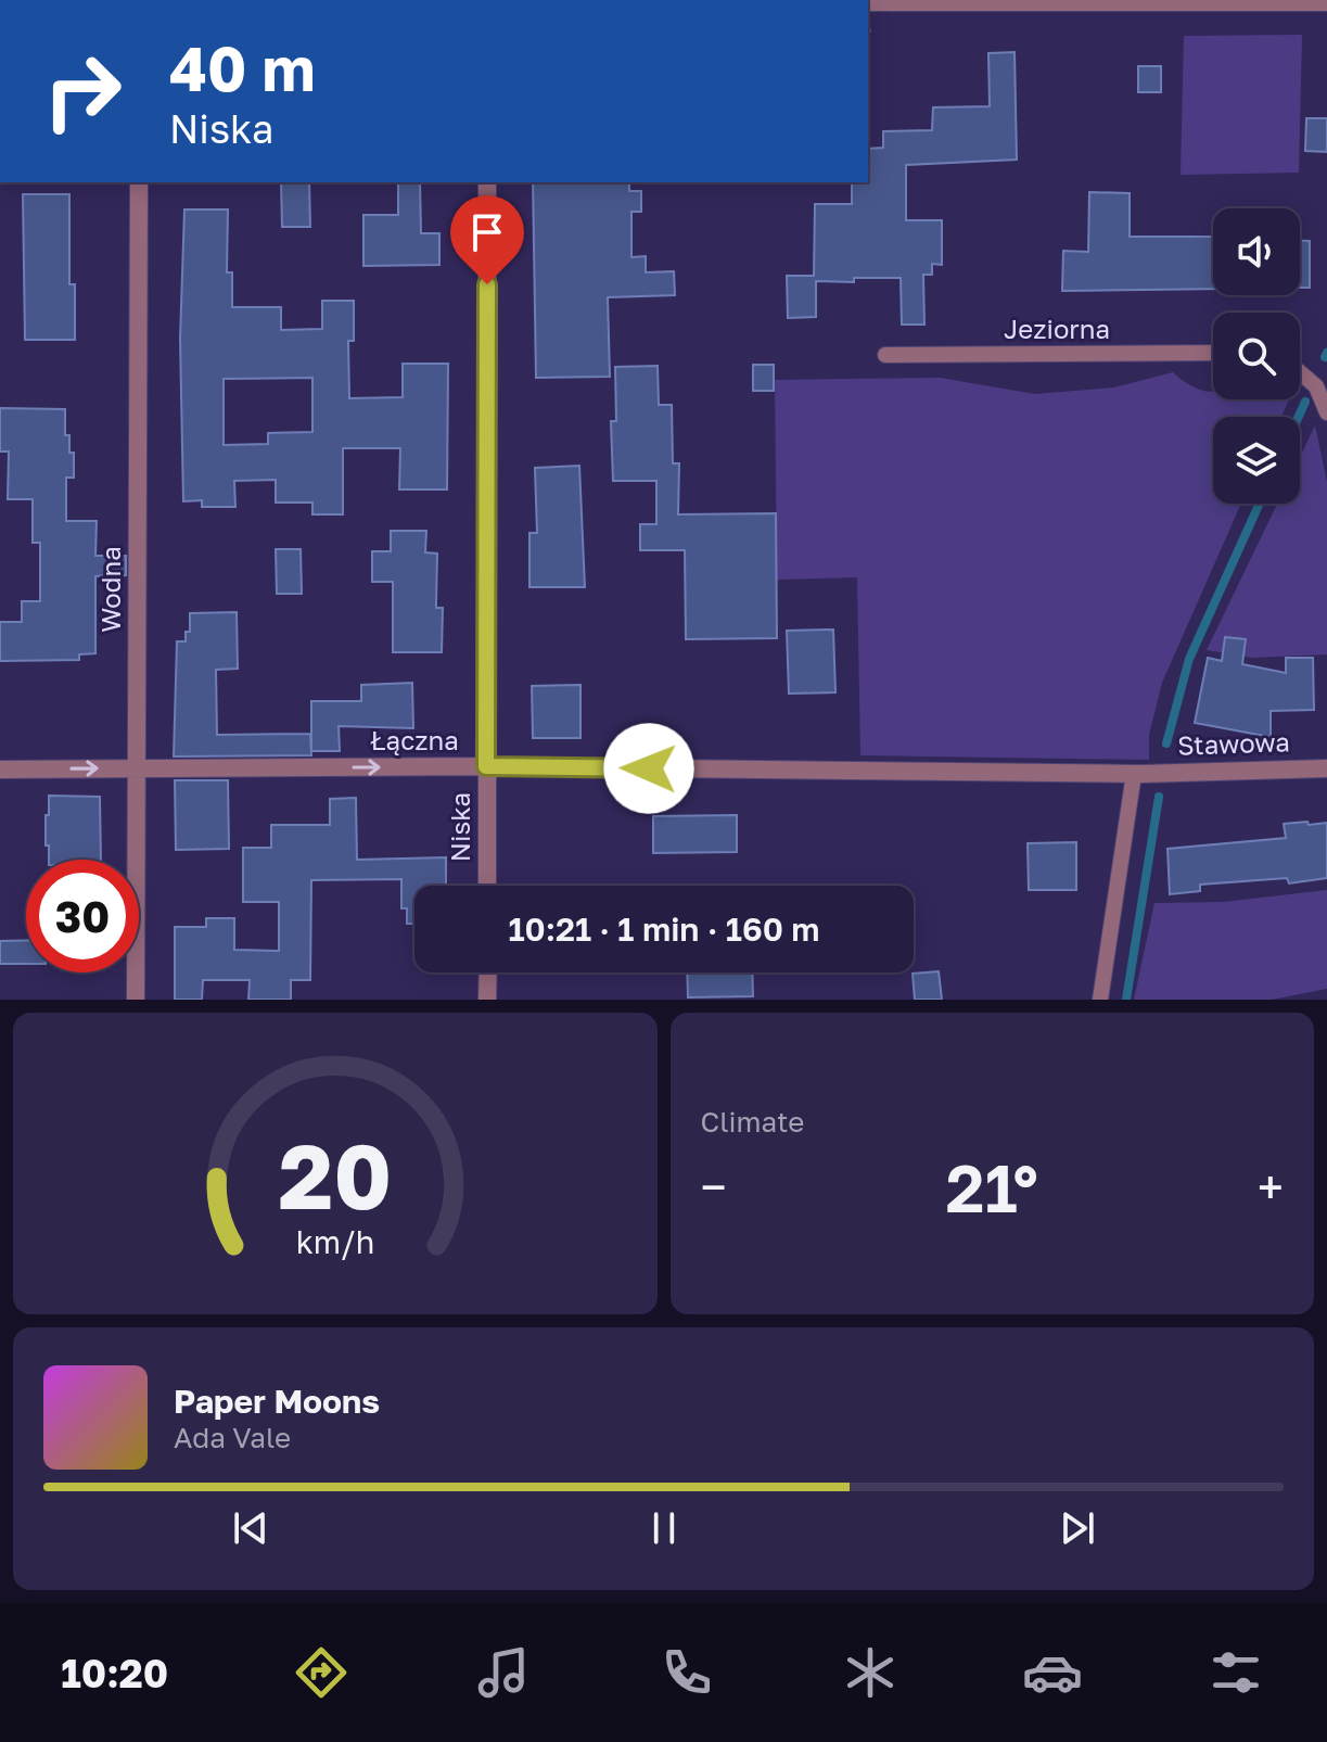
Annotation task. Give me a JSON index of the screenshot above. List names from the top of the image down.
{
  "streets": {
    "street": [
      "Wodna",
      "Łączna",
      "Stawowa",
      "Niska"
    ],
    "lane": ["Jeziorna"]
  },
  "crossings": [
    ["Wodna", "Łączna"],
    ["Łączna", "Stawowa"],
    ["Łączna", "Niska"]
  ],
  "one_way": ["Łączna"],
  "page": {
    "turn": ["40 m", "Niska"],
    "limit": "30",
    "trip": "10:21 · 1 min · 160 m",
    "tile": "Climate",
    "heat": ["−", "21°", "+"],
    "song": ["Paper Moons", "Ada Vale"],
    "tabs": "10:20",
    "gauge": ["20", "km/h"]
  }
}
